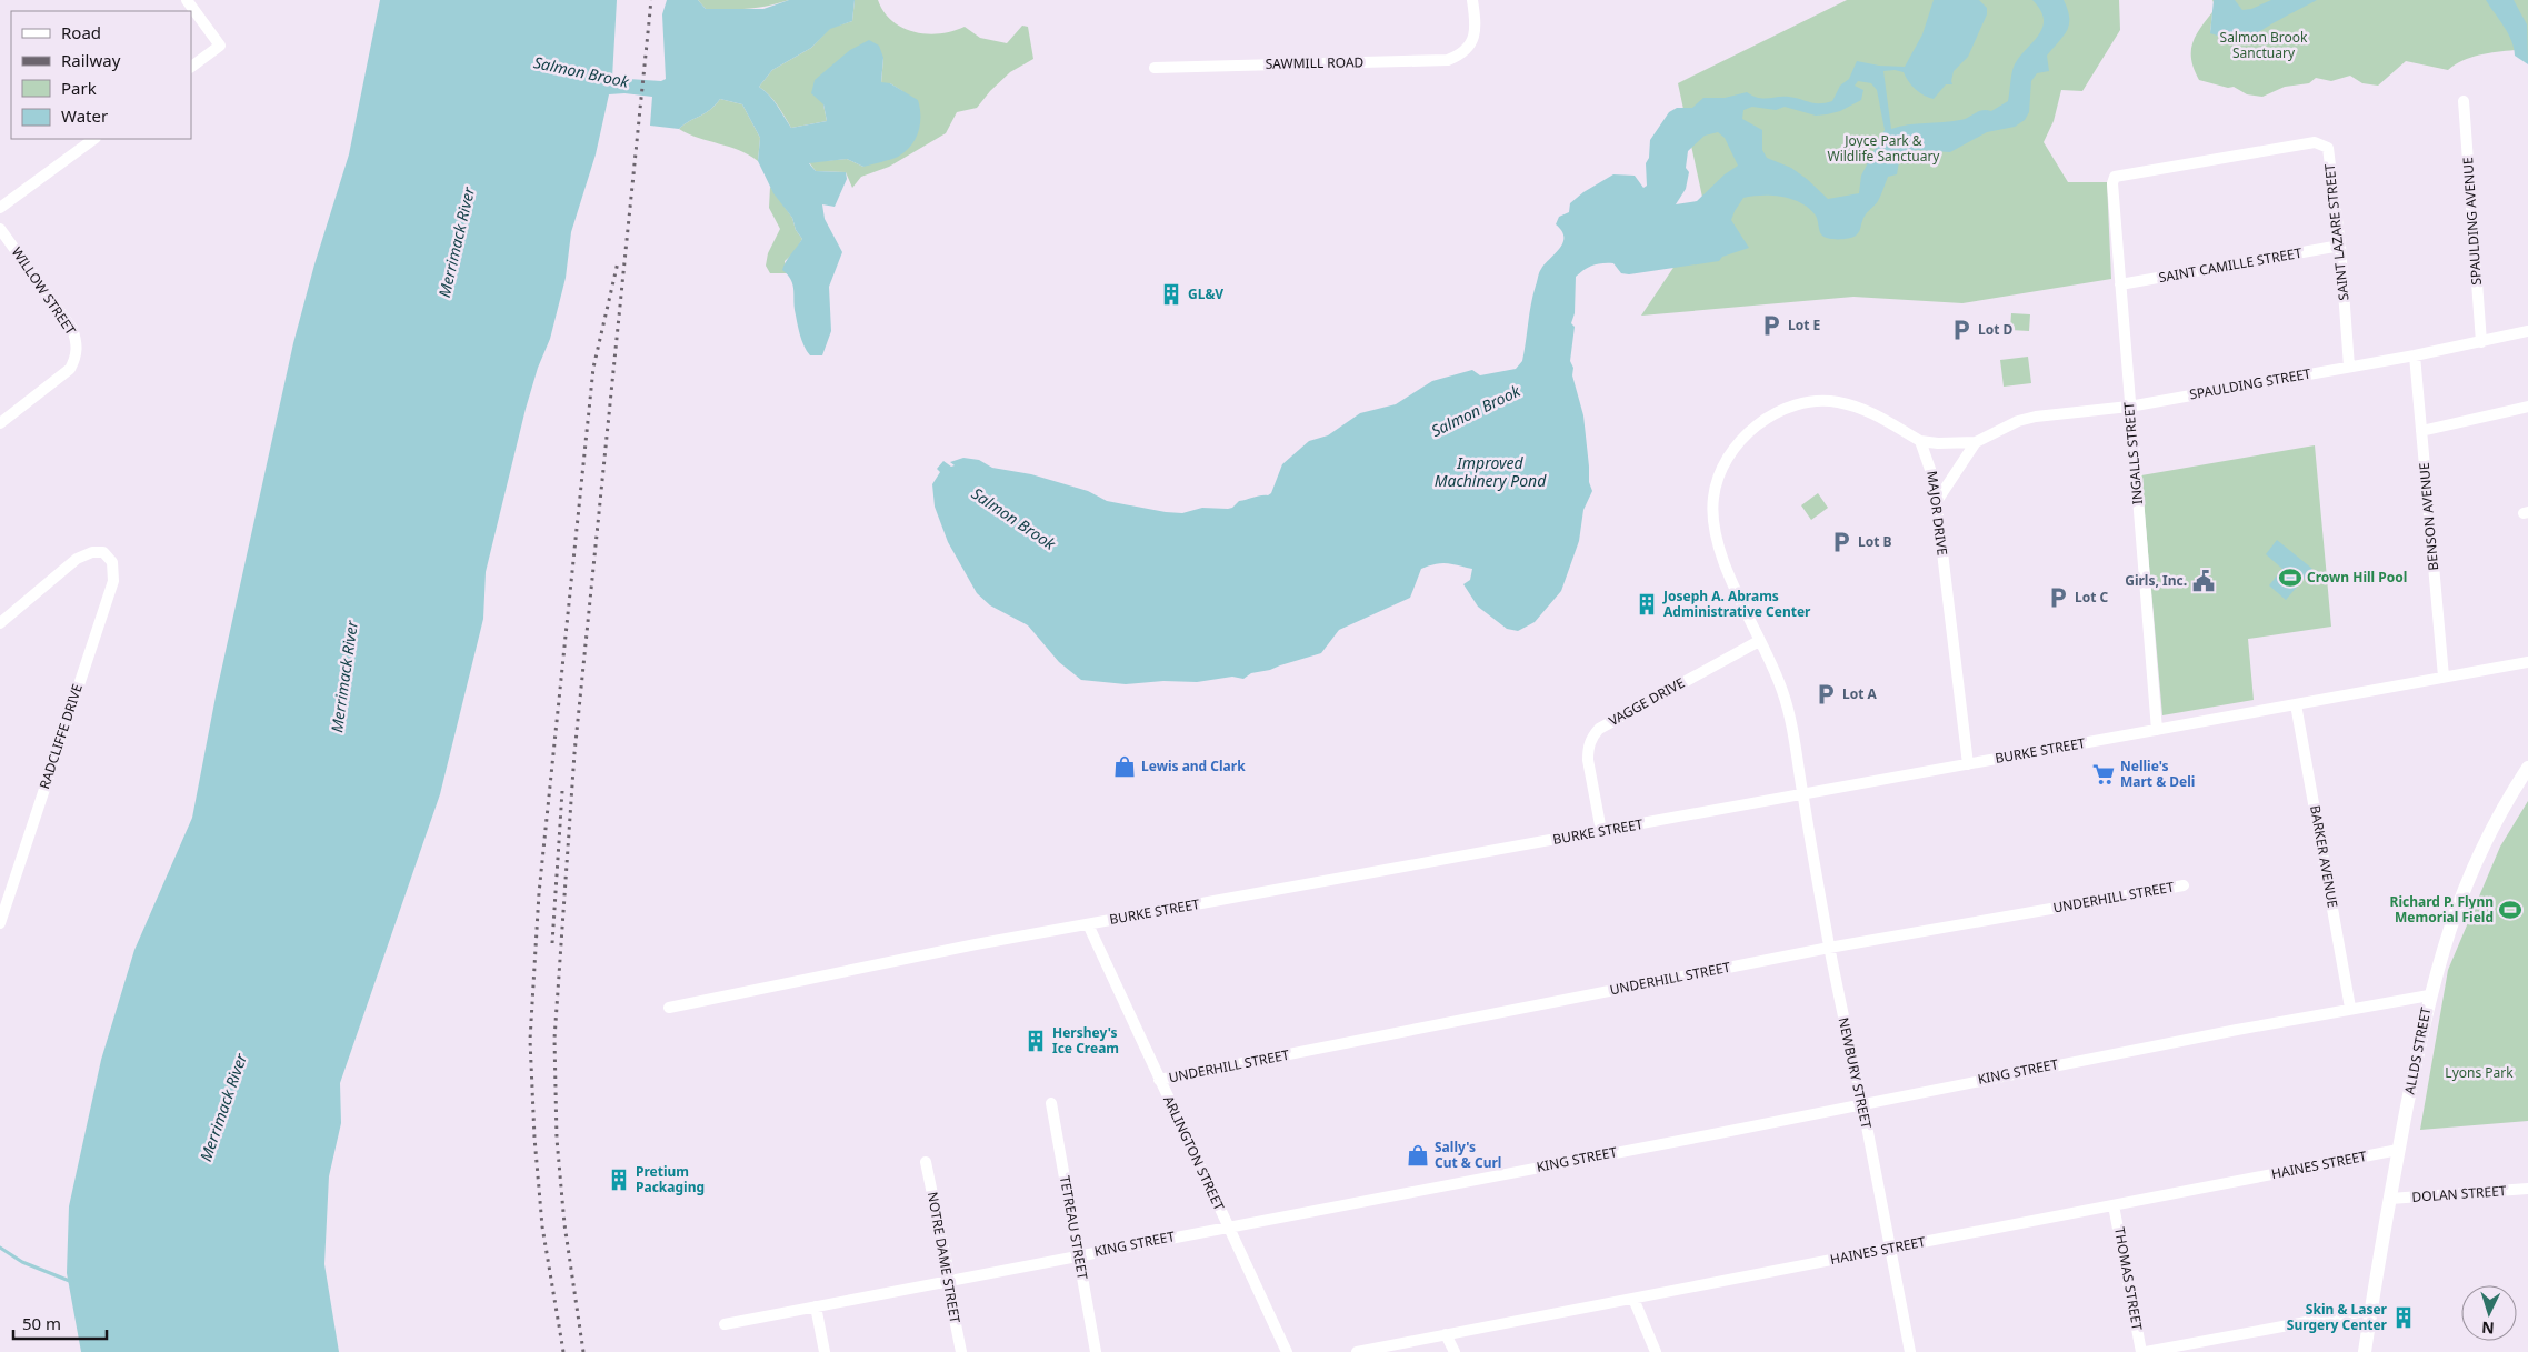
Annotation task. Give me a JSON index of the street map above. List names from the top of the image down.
{
  "streets": {
    "street": [
      "SAWMILL ROAD",
      "SPAULDING AVENUE",
      "SAINT LAZARE STREET",
      "SAINT CAMILLE STREET",
      "WILLOW STREET",
      "SPAULDING STREET",
      "INGALLS STREET",
      "MAJOR DRIVE",
      "BENSON AVENUE",
      "VAGGE DRIVE",
      "RADCLIFFE DRIVE",
      "BURKE STREET",
      "BARKER AVENUE",
      "UNDERHILL STREET",
      "ALLDS STREET",
      "KING STREET",
      "NEWBURY STREET",
      "ARLINGTON STREET",
      "HAINES STREET",
      "DOLAN STREET",
      "TETREAU STREET",
      "NOTRE DAME STREET",
      "THOMAS STREET"
    ]
  },
  "crossings": [
    ["SPAULDING AVENUE", "SPAULDING STREET"],
    ["SAINT LAZARE STREET", "SAINT CAMILLE STREET"],
    ["SAINT LAZARE STREET", "SPAULDING STREET"],
    ["SAINT LAZARE STREET", "INGALLS STREET"],
    ["SAINT CAMILLE STREET", "INGALLS STREET"],
    ["SPAULDING STREET", "INGALLS STREET"],
    ["SPAULDING STREET", "MAJOR DRIVE"],
    ["SPAULDING STREET", "BENSON AVENUE"],
    ["INGALLS STREET", "BURKE STREET"],
    ["MAJOR DRIVE", "BURKE STREET"],
    ["BENSON AVENUE", "BURKE STREET"],
    ["VAGGE DRIVE", "BURKE STREET"],
    ["BURKE STREET", "BARKER AVENUE"],
    ["BURKE STREET", "NEWBURY STREET"],
    ["BURKE STREET", "ARLINGTON STREET"],
    ["BARKER AVENUE", "KING STREET"],
    ["UNDERHILL STREET", "NEWBURY STREET"],
    ["UNDERHILL STREET", "ARLINGTON STREET"],
    ["ALLDS STREET", "KING STREET"],
    ["ALLDS STREET", "HAINES STREET"],
    ["ALLDS STREET", "DOLAN STREET"],
    ["KING STREET", "NEWBURY STREET"],
    ["KING STREET", "ARLINGTON STREET"],
    ["KING STREET", "TETREAU STREET"],
    ["KING STREET", "NOTRE DAME STREET"],
    ["NEWBURY STREET", "HAINES STREET"],
    ["HAINES STREET", "THOMAS STREET"]
  ],
  "water": ["Salmon Brook", "Merrimack River", "Improved Machinery Pond"],
  "parks": ["Salmon Brook Sanctuary", "Joyce Park & Wildlife Sanctuary", "Lyons Park"],
  "places": {
    "building": [
      "GL&V",
      "Joseph A. Abrams Administrative Center",
      "Hershey's Ice Cream",
      "Pretium Packaging",
      "Skin & Laser Surgery Center"
    ],
    "parking": [
      "Lot E",
      "Lot D",
      "Lot B",
      "Lot C",
      "Lot A"
    ],
    "sports": ["Crown Hill Pool", "Richard P. Flynn Memorial Field"],
    "public building": ["Girls, Inc."],
    "shop": ["Lewis and Clark", "Sally's Cut & Curl"],
    "supermarket": ["Nellie's Mart & Deli"]
  },
  "legend": [
    "Road",
    "Railway",
    "Park",
    "Water"
  ],
  "scale_bar": "50 m",
  "north": "bottom"
}
